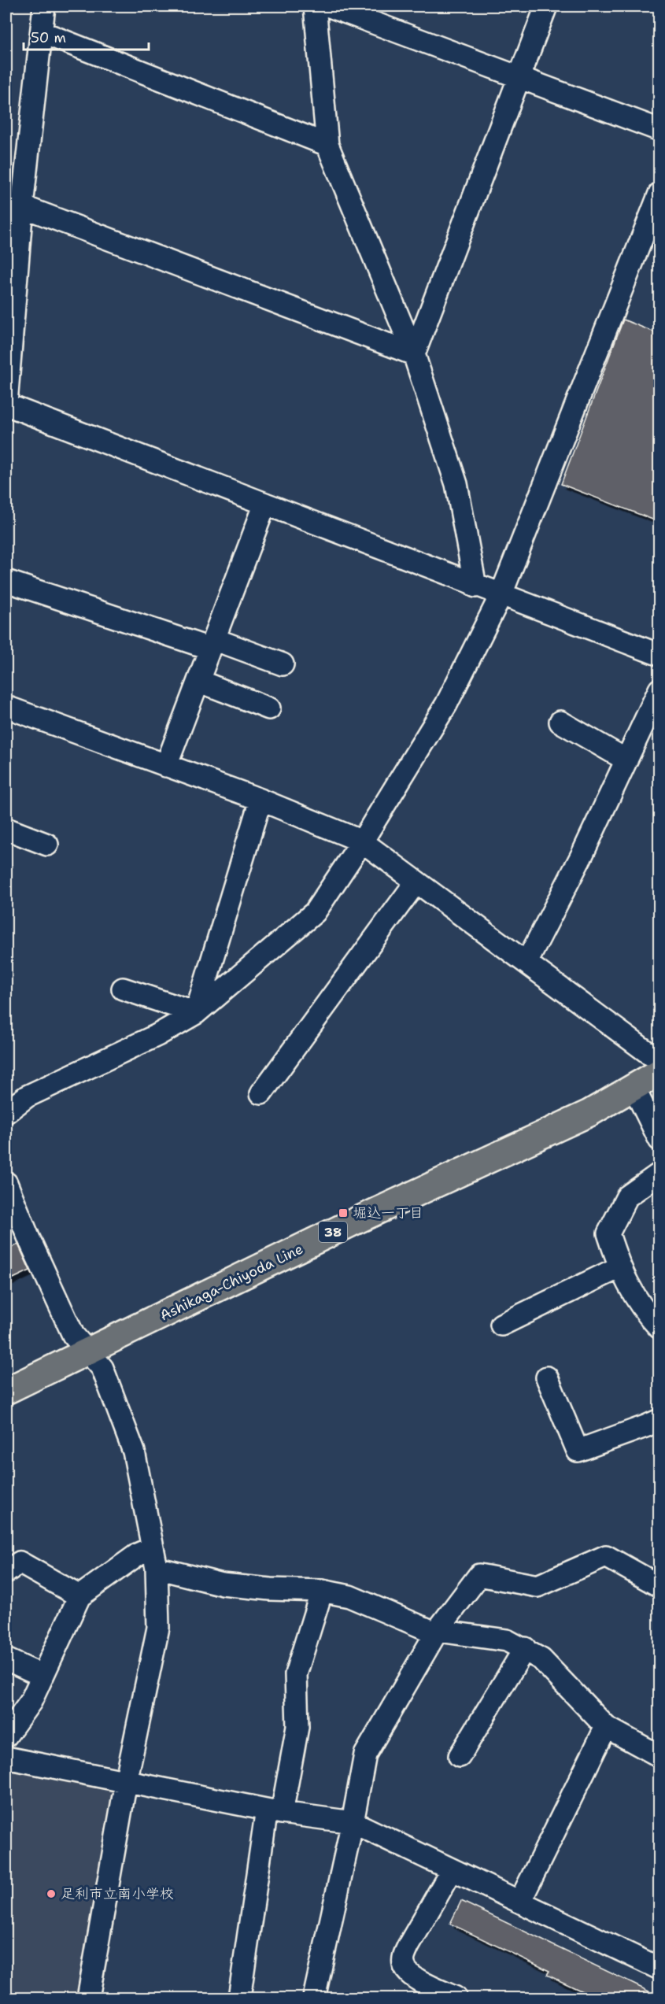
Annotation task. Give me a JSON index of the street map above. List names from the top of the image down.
{
  "streets": {
    "main road": ["38", "Ashikaga-Chiyoda Line"]
  },
  "places": {
    "transit": ["堀込一丁目"],
    "other": ["足利市立南小学校"]
  },
  "scale_bar": "50 m"
}
